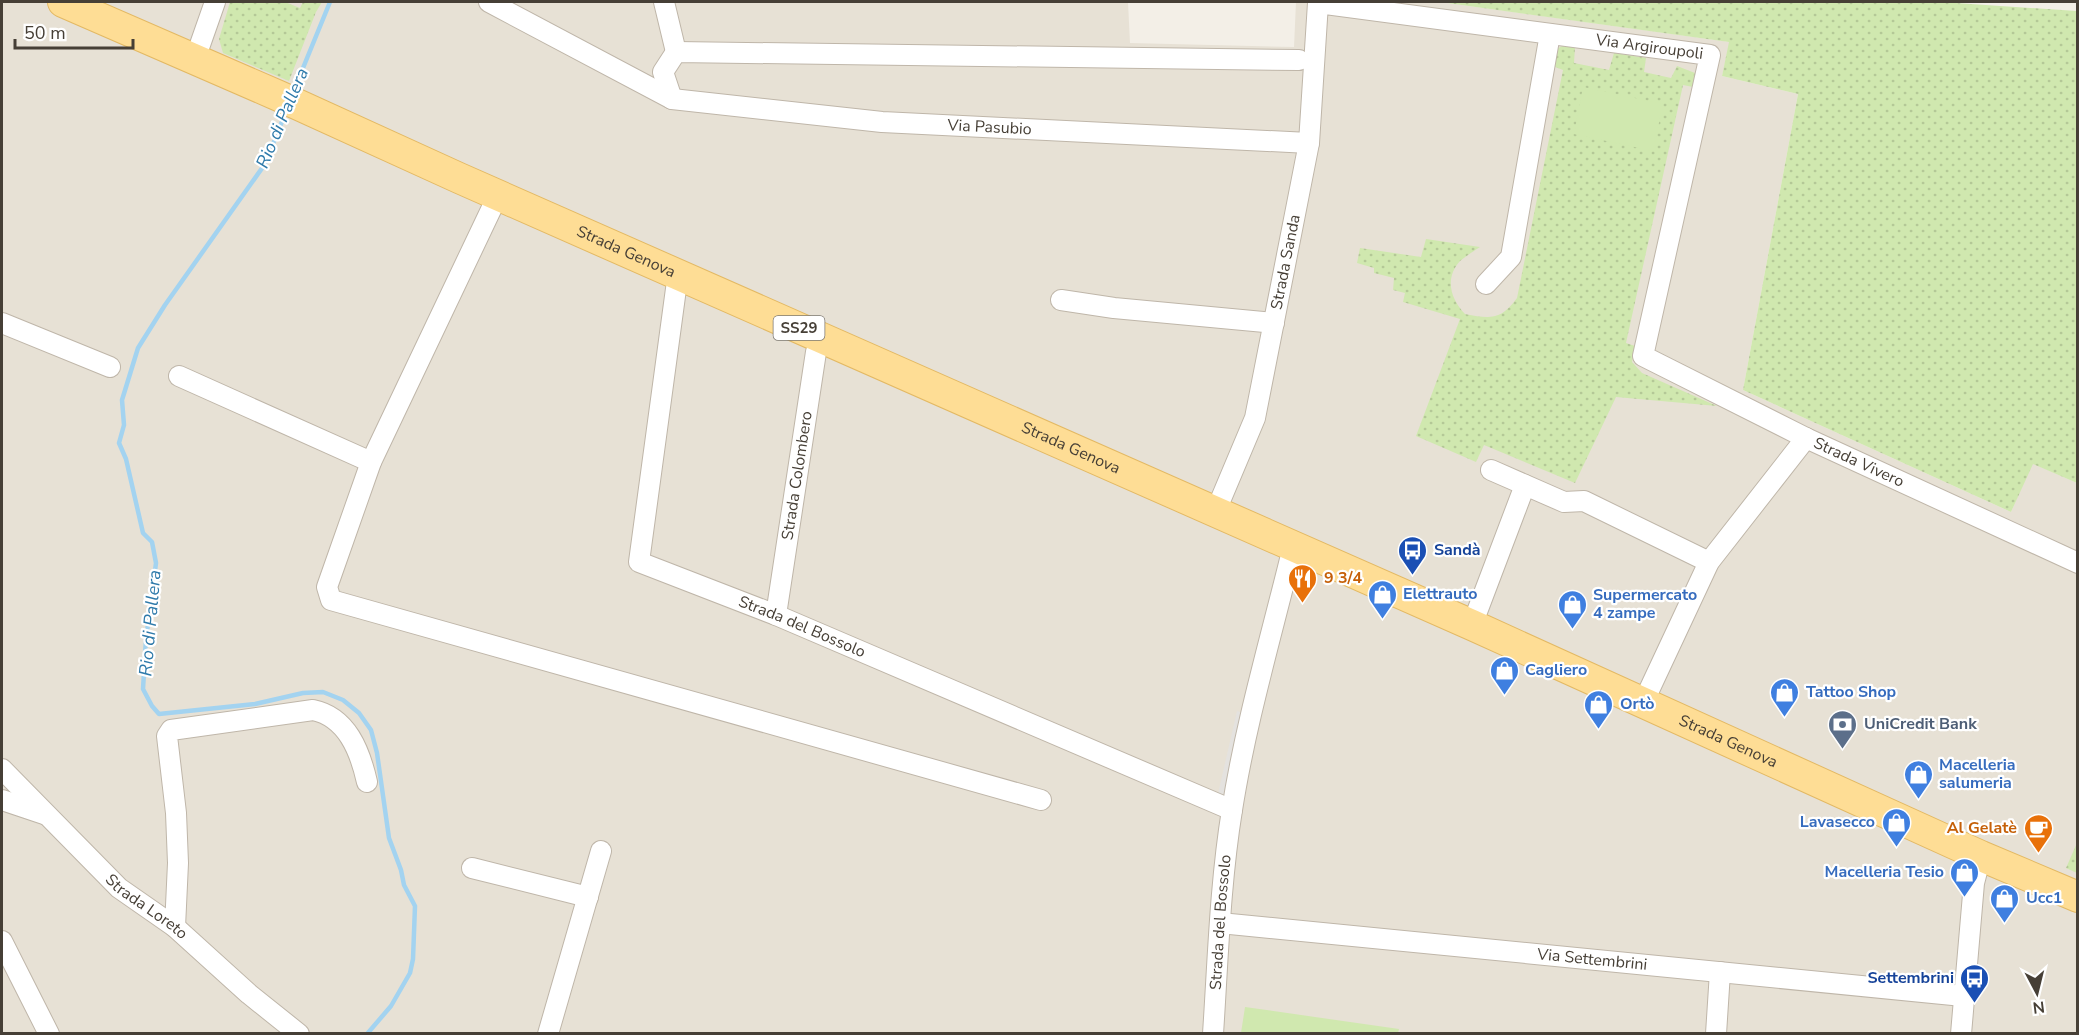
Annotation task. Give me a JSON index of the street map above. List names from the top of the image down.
{
  "streets": {
    "main road": ["Strada Genova", "SS29"],
    "street": [
      "Via Argiroupoli",
      "Via Pasubio",
      "Strada Sanda",
      "Strada Vivero",
      "Strada Colombero",
      "Strada del Bossolo",
      "Strada Loreto",
      "Via Settembrini"
    ]
  },
  "crossings": [
    ["Via Argiroupoli", "Strada Sanda"],
    ["Via Argiroupoli", "Strada Vivero"],
    ["Via Pasubio", "Strada Sanda"],
    ["Strada Genova", "Strada Sanda"],
    ["Strada Genova", "Strada Colombero"],
    ["Strada Genova", "Strada del Bossolo"],
    ["Strada Colombero", "Strada del Bossolo"],
    ["Strada del Bossolo", "Via Settembrini"]
  ],
  "water": ["Rio di Pallera"],
  "places": {
    "bus stop": ["Sandà", "Settembrini"],
    "restaurant": ["9 3/4"],
    "shop": [
      "Elettrauto",
      "Supermercato 4 zampe",
      "Cagliero",
      "Tattoo Shop",
      "Ortò",
      "Macelleria salumeria",
      "Lavasecco",
      "Macelleria Tesio",
      "Ucc1"
    ],
    "bank": ["UniCredit Bank"],
    "cafe": ["Al Gelatè"]
  },
  "scale_bar": "50 m",
  "north": "bottom"
}
